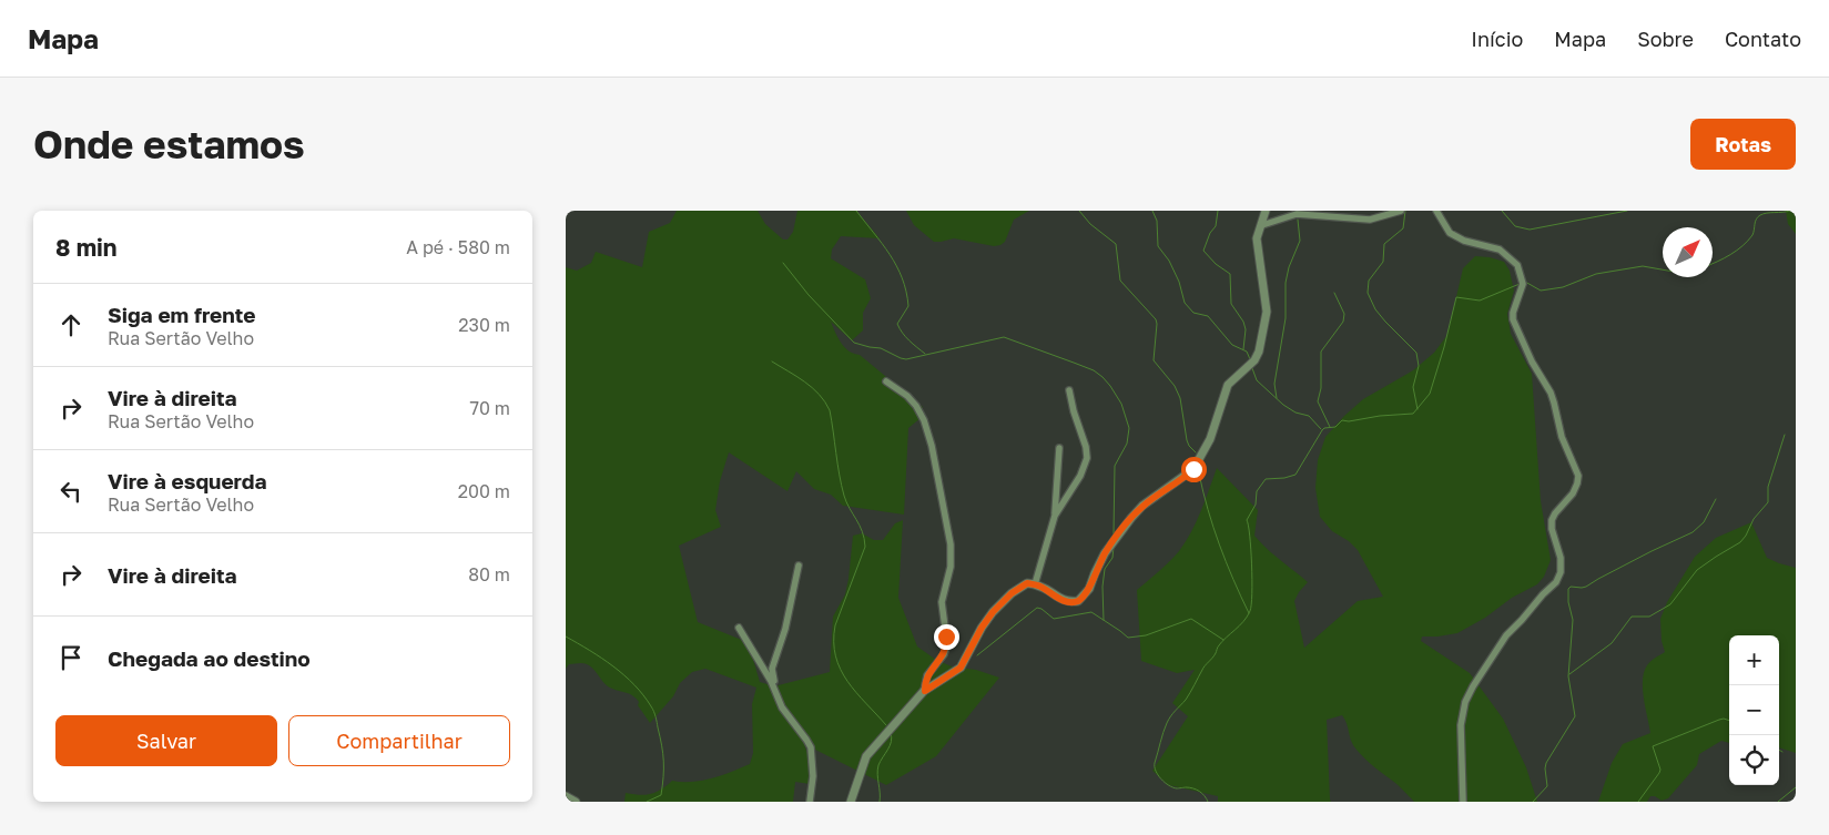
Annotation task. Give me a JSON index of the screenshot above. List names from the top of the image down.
{
  "north": "top right",
  "page": {
    "header": "Mapa",
    "nav": [
      "Início",
      "Mapa",
      "Sobre",
      "Contato"
    ],
    "buttons": [
      "Rotas",
      ["Salvar", "Compartilhar"]
    ],
    "title": "Onde estamos",
    "heading": ["8 min", "A pé · 580 m"],
    "list": [
      ["Siga em frente", "Rua Sertão Velho", "230 m"],
      ["Vire à direita", "Rua Sertão Velho", "70 m"],
      ["Vire à esquerda", "Rua Sertão Velho", "200 m"],
      ["Vire à direita", "80 m"],
      "Chegada ao destino"
    ],
    "map_buttons": ["+", "−"]
  }
}
